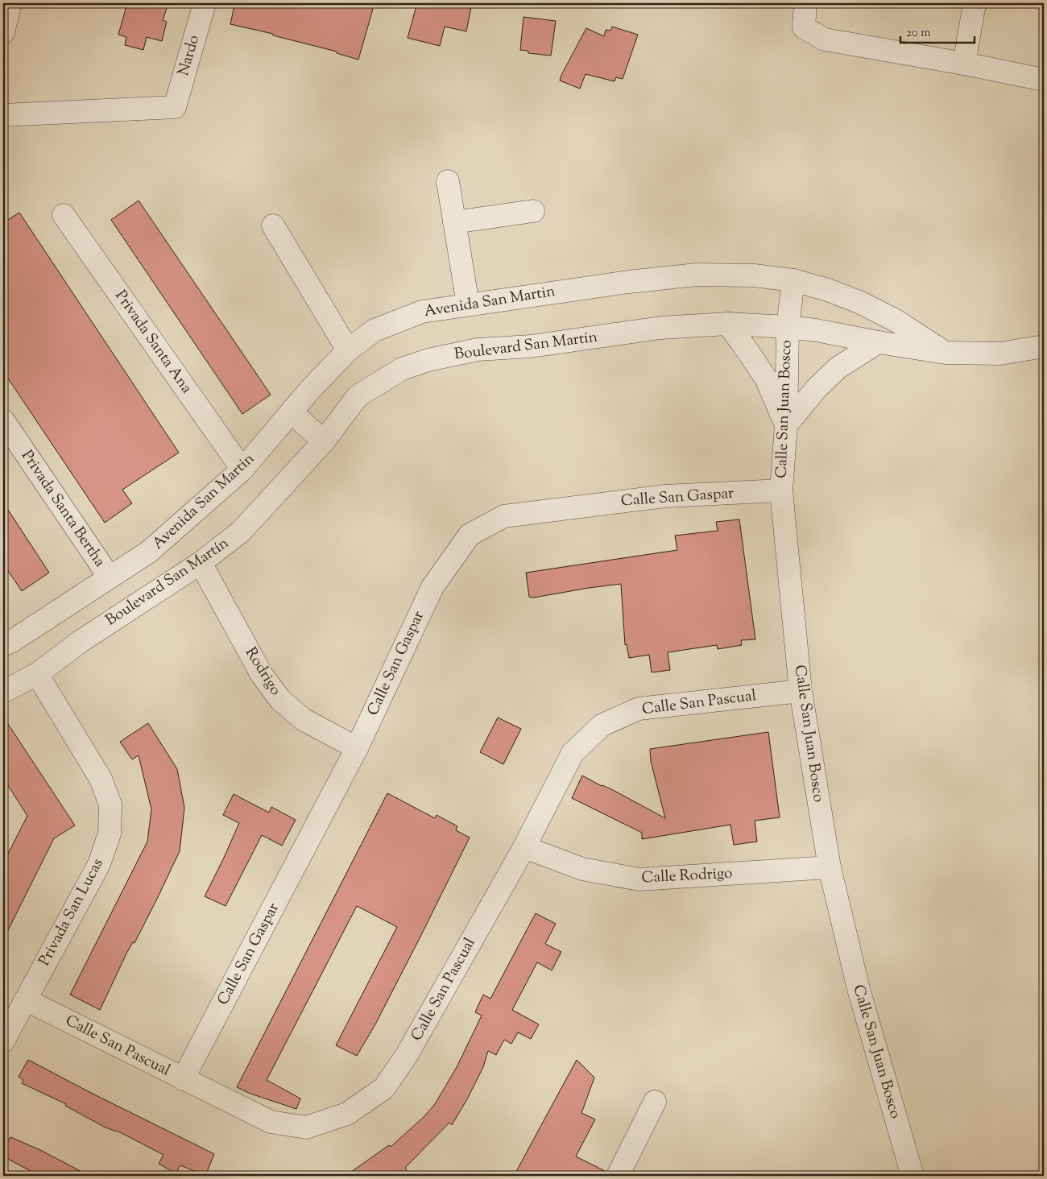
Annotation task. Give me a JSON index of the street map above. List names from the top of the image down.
{
  "streets": {
    "street": [
      "Nardo",
      "Avenida San Martin",
      "Privada Santa Ana",
      "Boulevard San Martín",
      "Calle San Juan Bosco",
      "Calle San Gaspar",
      "Privada Santa Bertha",
      "Rodrigo",
      "Calle San Pascual",
      "Calle Rodrigo",
      "Privada San Lucas"
    ]
  },
  "crossings": [
    ["Avenida San Martin", "Privada Santa Ana"],
    ["Avenida San Martin", "Boulevard San Martín"],
    ["Avenida San Martin", "Calle San Juan Bosco"],
    ["Avenida San Martin", "Privada Santa Bertha"],
    ["Boulevard San Martín", "Calle San Juan Bosco"],
    ["Boulevard San Martín", "Rodrigo"],
    ["Boulevard San Martín", "Privada San Lucas"],
    ["Calle San Juan Bosco", "Calle San Gaspar"],
    ["Calle San Juan Bosco", "Calle San Pascual"],
    ["Calle San Juan Bosco", "Calle Rodrigo"],
    ["Calle San Gaspar", "Rodrigo"],
    ["Calle San Gaspar", "Calle San Pascual"],
    ["Calle San Pascual", "Calle Rodrigo"],
    ["Calle San Pascual", "Privada San Lucas"]
  ],
  "scale_bar": "20 m"
}
